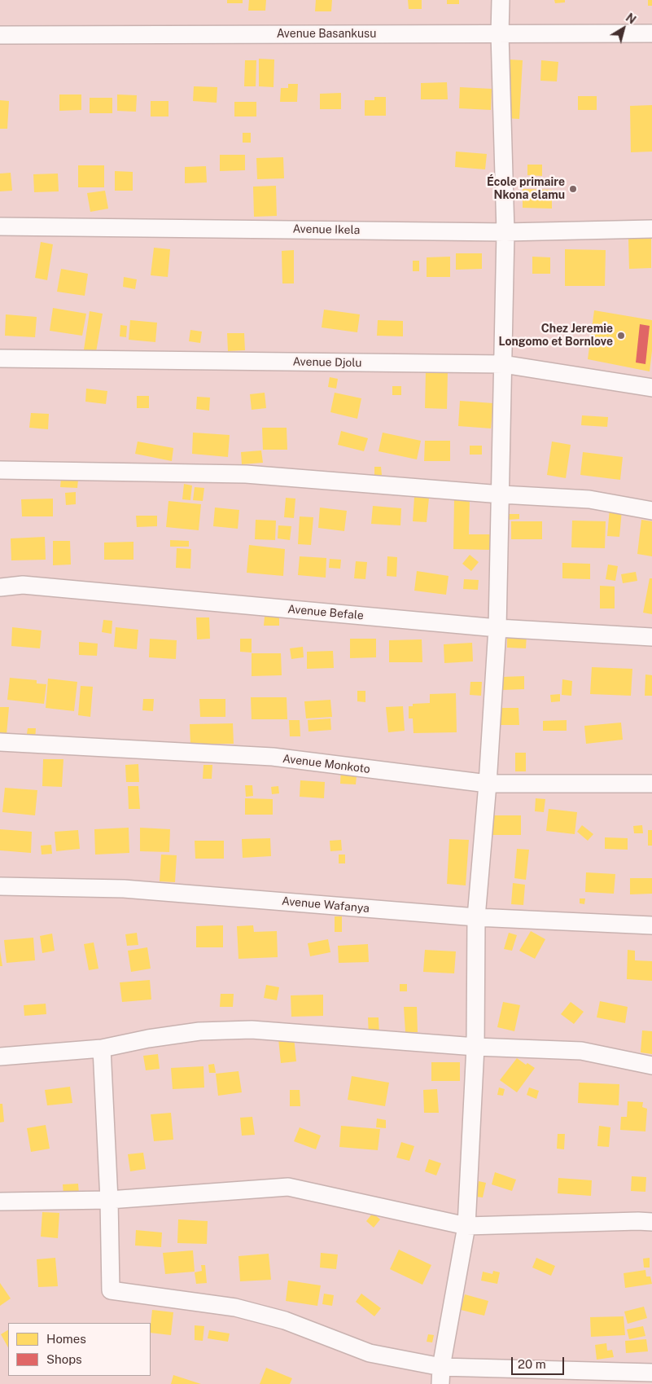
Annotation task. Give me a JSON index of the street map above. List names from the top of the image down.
{
  "streets": {
    "street": [
      "Avenue Basankusu",
      "Avenue Ikela",
      "Avenue Djolu",
      "Avenue Befale",
      "Avenue Monkoto",
      "Avenue Wafanya"
    ]
  },
  "places": ["École primaire Nkona elamu", "Chez Jeremie Longomo et Bornlove"],
  "legend": ["Homes", "Shops"],
  "scale_bar": "20 m",
  "north": "top right"
}
